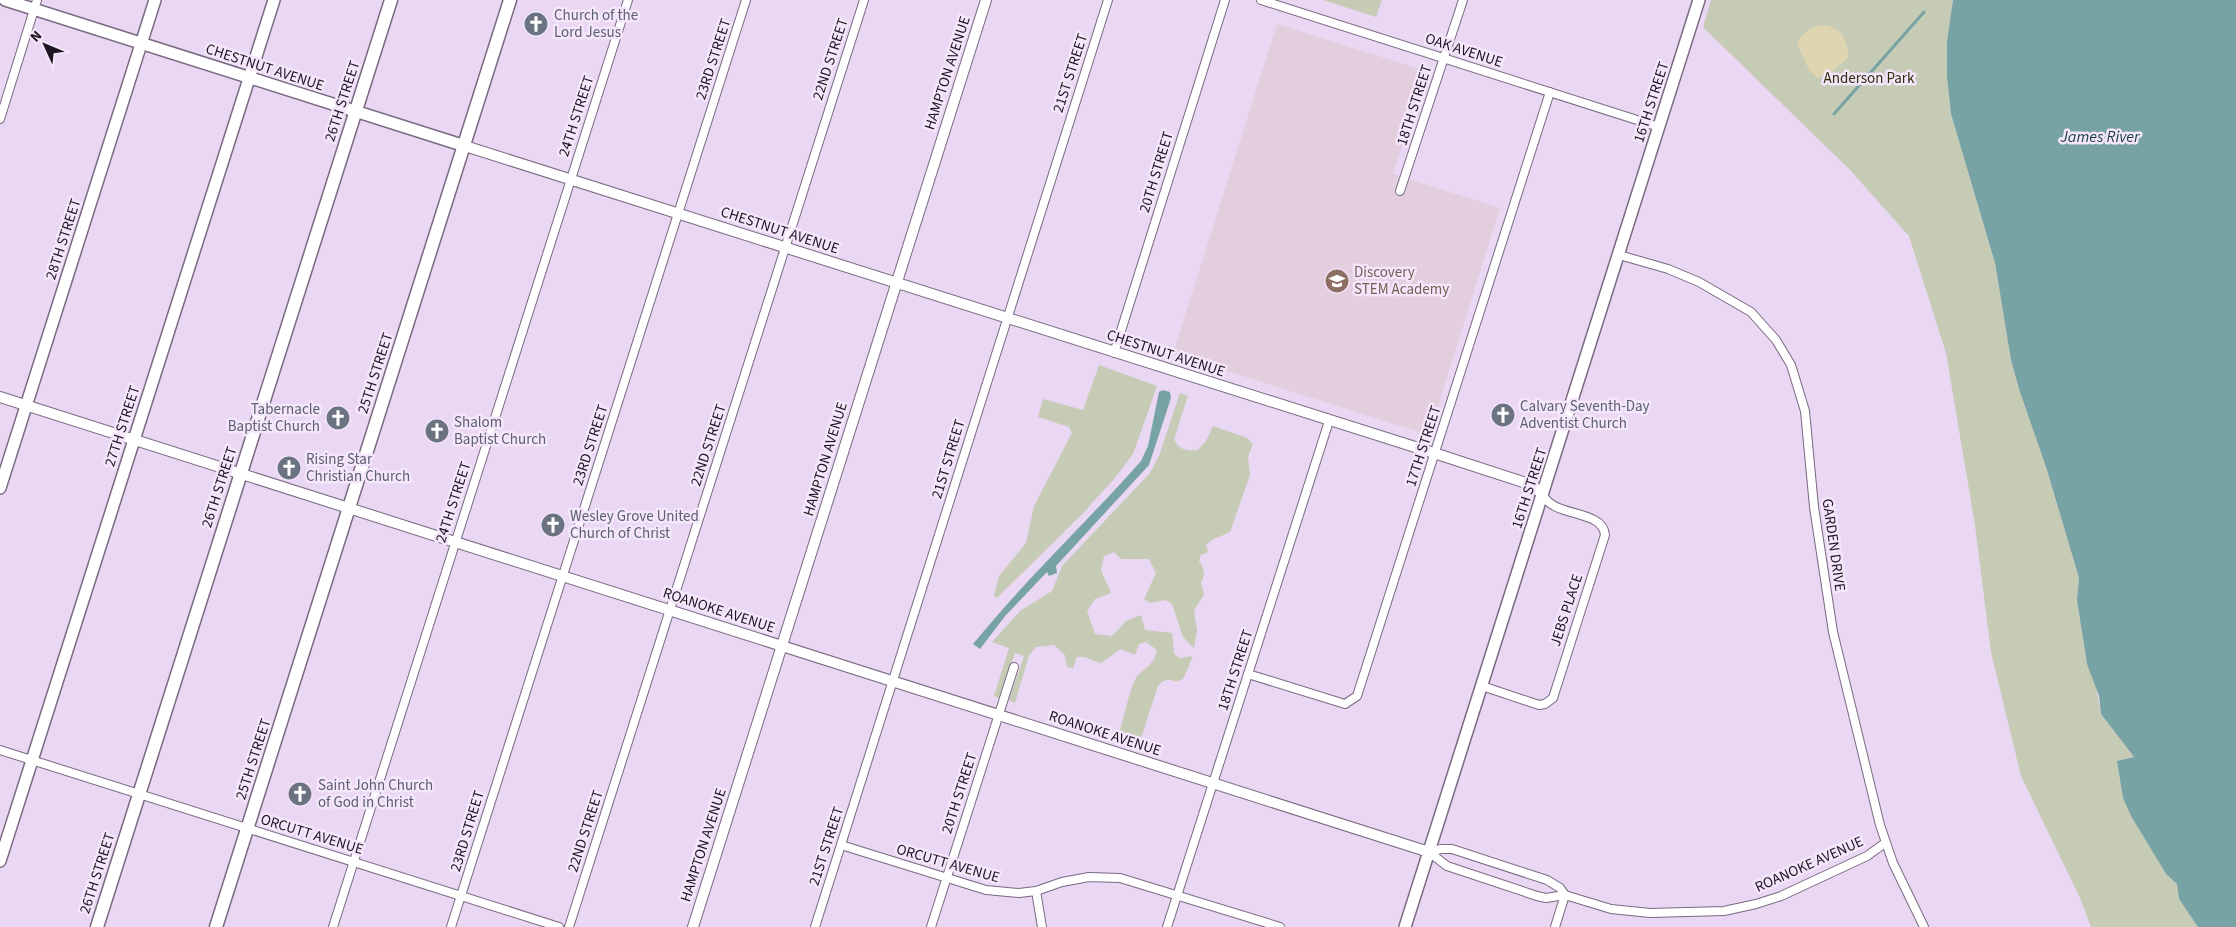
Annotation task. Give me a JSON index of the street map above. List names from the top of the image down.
{
  "streets": {
    "main road": [
      "CHESTNUT AVENUE",
      "26TH STREET",
      "16TH STREET",
      "28TH STREET",
      "25TH STREET",
      "27TH STREET"
    ],
    "street": [
      "OAK AVENUE",
      "23RD STREET",
      "22ND STREET",
      "HAMPTON AVENUE",
      "21ST STREET",
      "18TH STREET",
      "24TH STREET",
      "20TH STREET",
      "17TH STREET",
      "GARDEN DRIVE",
      "ROANOKE AVENUE",
      "JEBS PLACE",
      "ORCUTT AVENUE"
    ]
  },
  "crossings": [
    ["OAK AVENUE", "16TH STREET"],
    ["OAK AVENUE", "18TH STREET"],
    ["OAK AVENUE", "17TH STREET"],
    ["23RD STREET", "CHESTNUT AVENUE"],
    ["23RD STREET", "ROANOKE AVENUE"],
    ["23RD STREET", "ORCUTT AVENUE"],
    ["22ND STREET", "CHESTNUT AVENUE"],
    ["22ND STREET", "ROANOKE AVENUE"],
    ["CHESTNUT AVENUE", "HAMPTON AVENUE"],
    ["CHESTNUT AVENUE", "21ST STREET"],
    ["CHESTNUT AVENUE", "26TH STREET"],
    ["CHESTNUT AVENUE", "16TH STREET"],
    ["CHESTNUT AVENUE", "18TH STREET"],
    ["CHESTNUT AVENUE", "24TH STREET"],
    ["CHESTNUT AVENUE", "20TH STREET"],
    ["CHESTNUT AVENUE", "28TH STREET"],
    ["CHESTNUT AVENUE", "25TH STREET"],
    ["CHESTNUT AVENUE", "27TH STREET"],
    ["CHESTNUT AVENUE", "17TH STREET"],
    ["CHESTNUT AVENUE", "JEBS PLACE"],
    ["HAMPTON AVENUE", "ROANOKE AVENUE"],
    ["21ST STREET", "ROANOKE AVENUE"],
    ["21ST STREET", "ORCUTT AVENUE"],
    ["26TH STREET", "ROANOKE AVENUE"],
    ["26TH STREET", "ORCUTT AVENUE"],
    ["16TH STREET", "GARDEN DRIVE"],
    ["16TH STREET", "ROANOKE AVENUE"],
    ["16TH STREET", "JEBS PLACE"],
    ["18TH STREET", "17TH STREET"],
    ["18TH STREET", "ROANOKE AVENUE"],
    ["18TH STREET", "ORCUTT AVENUE"],
    ["24TH STREET", "ROANOKE AVENUE"],
    ["24TH STREET", "ORCUTT AVENUE"],
    ["20TH STREET", "ROANOKE AVENUE"],
    ["20TH STREET", "ORCUTT AVENUE"],
    ["28TH STREET", "ROANOKE AVENUE"],
    ["25TH STREET", "ROANOKE AVENUE"],
    ["25TH STREET", "ORCUTT AVENUE"],
    ["27TH STREET", "ROANOKE AVENUE"],
    ["27TH STREET", "ORCUTT AVENUE"],
    ["GARDEN DRIVE", "ROANOKE AVENUE"]
  ],
  "water": ["James River"],
  "parks": ["Anderson Park"],
  "places": {
    "church": [
      "Church of the Lord Jesus",
      "Calvary Seventh-Day Adventist Church",
      "Tabernacle Baptist Church",
      "Shalom Baptist Church",
      "Rising Star Christian Church",
      "Wesley Grove United Church of Christ",
      "Saint John Church of God in Christ"
    ],
    "school or university": ["Discovery STEM Academy"]
  },
  "north": "top left"
}
